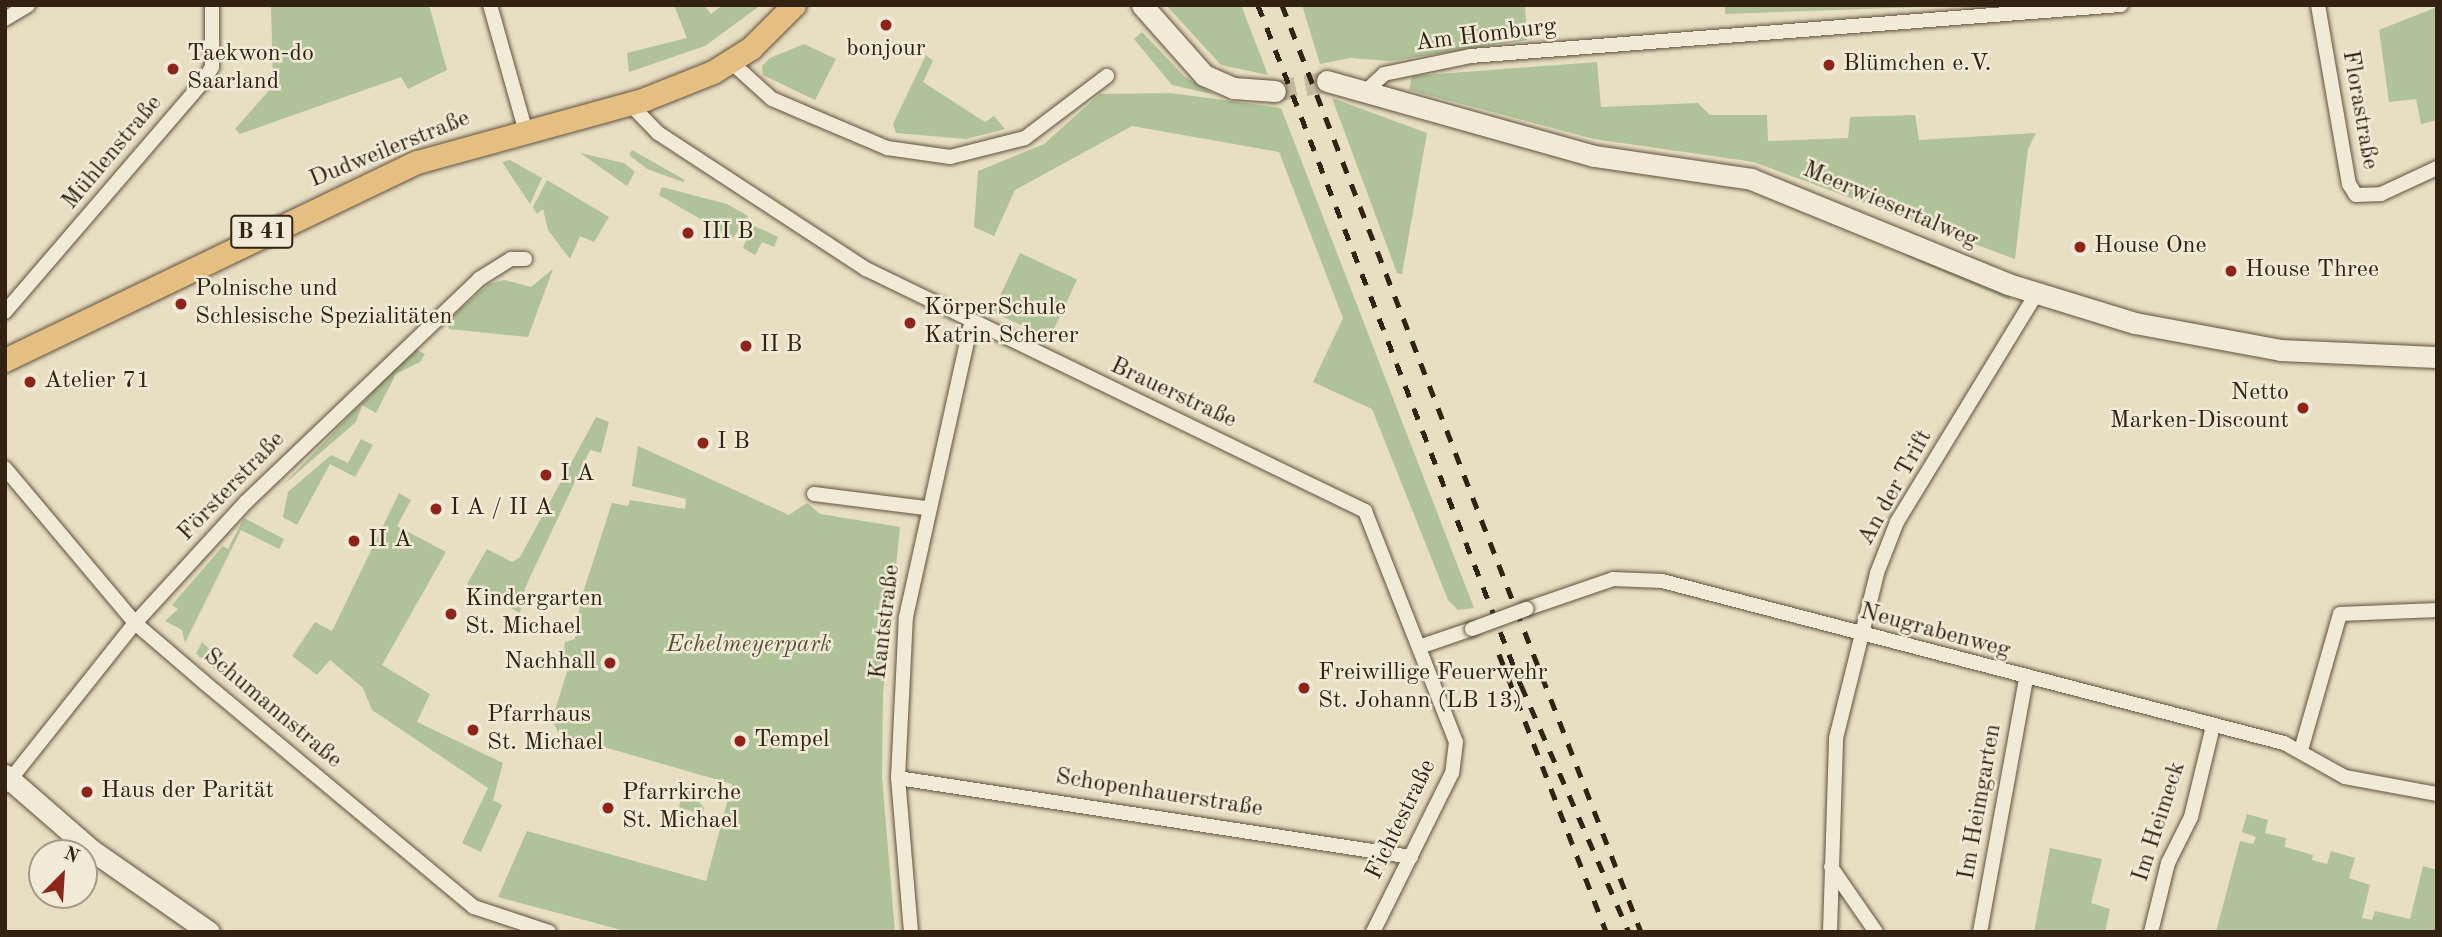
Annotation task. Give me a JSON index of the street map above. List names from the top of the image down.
{
  "streets": {
    "main road": ["Dudweilerstraße", "Meerwiesertalweg", "B 41"],
    "street": [
      "Am Homburg",
      "Florastraße",
      "Mühlenstraße",
      "Brauerstraße",
      "Försterstraße",
      "An der Trift",
      "Kantstraße",
      "Neugrabenweg",
      "Schumannstraße",
      "Schopenhauerstraße",
      "Im Heimgarten",
      "Fichtestraße",
      "Im Heimeck"
    ]
  },
  "crossings": [
    ["Am Homburg", "Meerwiesertalweg"],
    ["Dudweilerstraße", "Brauerstraße"],
    ["Meerwiesertalweg", "An der Trift"],
    ["Brauerstraße", "Kantstraße"],
    ["Brauerstraße", "Neugrabenweg"],
    ["Brauerstraße", "Fichtestraße"],
    ["Försterstraße", "Schumannstraße"],
    ["An der Trift", "Neugrabenweg"],
    ["Kantstraße", "Schopenhauerstraße"],
    ["Neugrabenweg", "Im Heimgarten"],
    ["Neugrabenweg", "Fichtestraße"],
    ["Neugrabenweg", "Im Heimeck"],
    ["Schopenhauerstraße", "Fichtestraße"]
  ],
  "parks": ["Echelmeyerpark"],
  "places": [
    "bonjour",
    "Blümchen e.V.",
    "Taekwon-do Saarland",
    "III B",
    "House One",
    "House Three",
    "Polnische und Schlesische Spezialitäten",
    "KörperSchule Katrin Scherer",
    "II B",
    "Atelier 71",
    "Netto Marken-Discount",
    "I B",
    "I A",
    "I A / II A",
    "II A",
    "Kindergarten St. Michael",
    "Nachhall",
    "Freiwillige Feuerwehr St. Johann (LB 13)",
    "Pfarrhaus St. Michael",
    "Tempel",
    "Haus der Parität",
    "Pfarrkirche St. Michael"
  ],
  "north": "top right"
}
